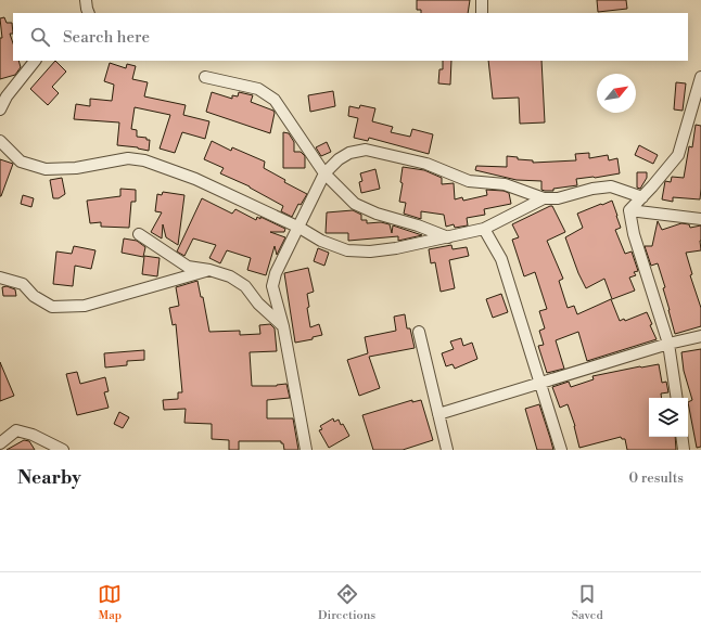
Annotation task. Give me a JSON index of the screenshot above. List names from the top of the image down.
{
  "north": "top right",
  "page": {
    "search": "Search here",
    "heading": ["Nearby", "0 results"],
    "nav": ["Map", "Directions", "Saved"]
  }
}
